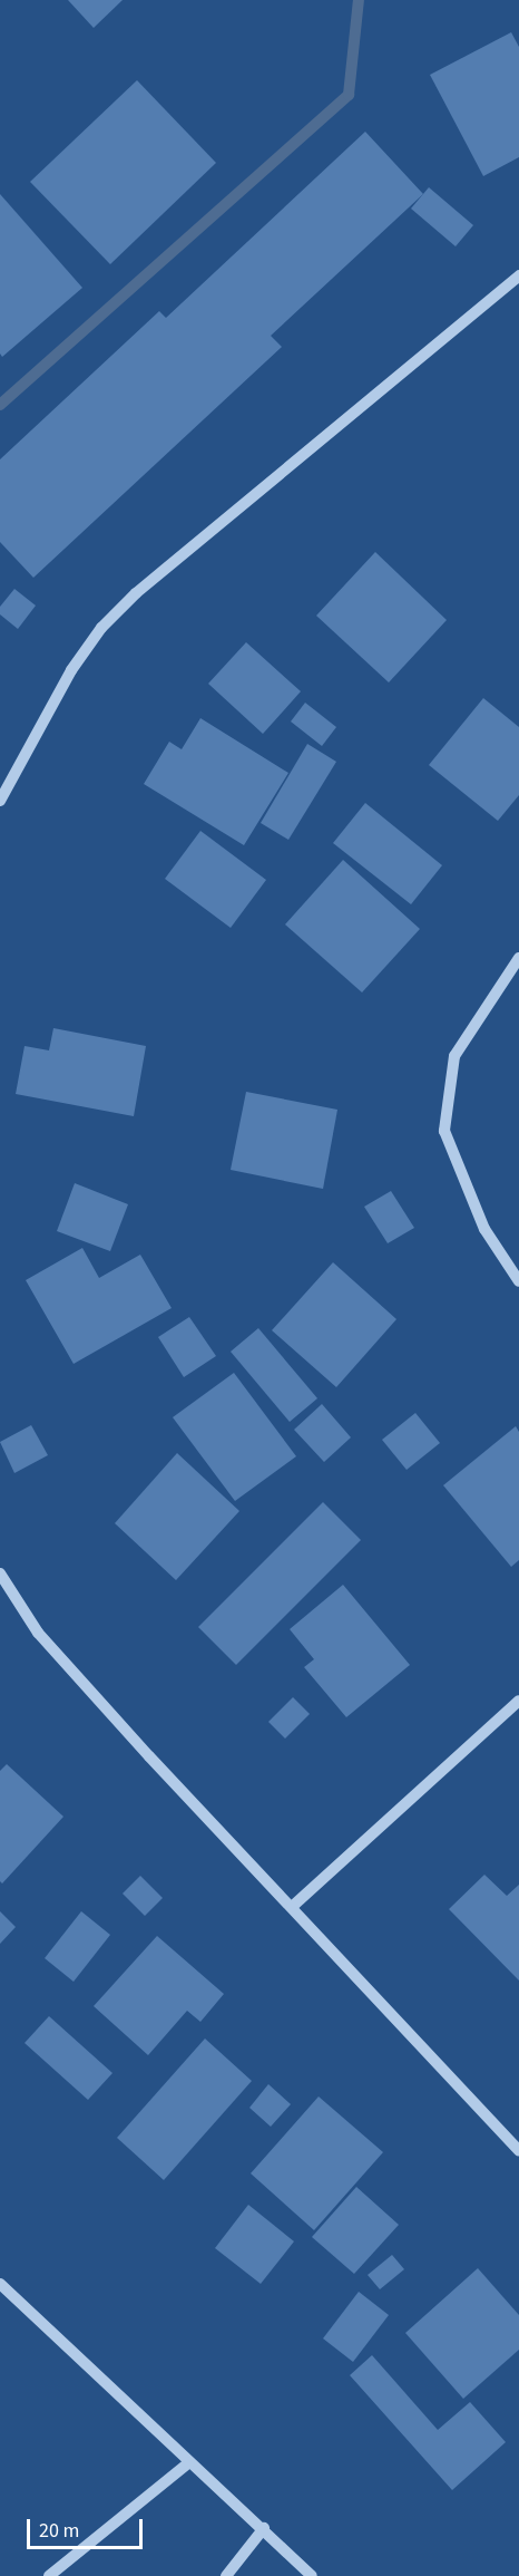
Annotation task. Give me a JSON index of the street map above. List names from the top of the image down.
{
  "scale_bar": "20 m"
}
